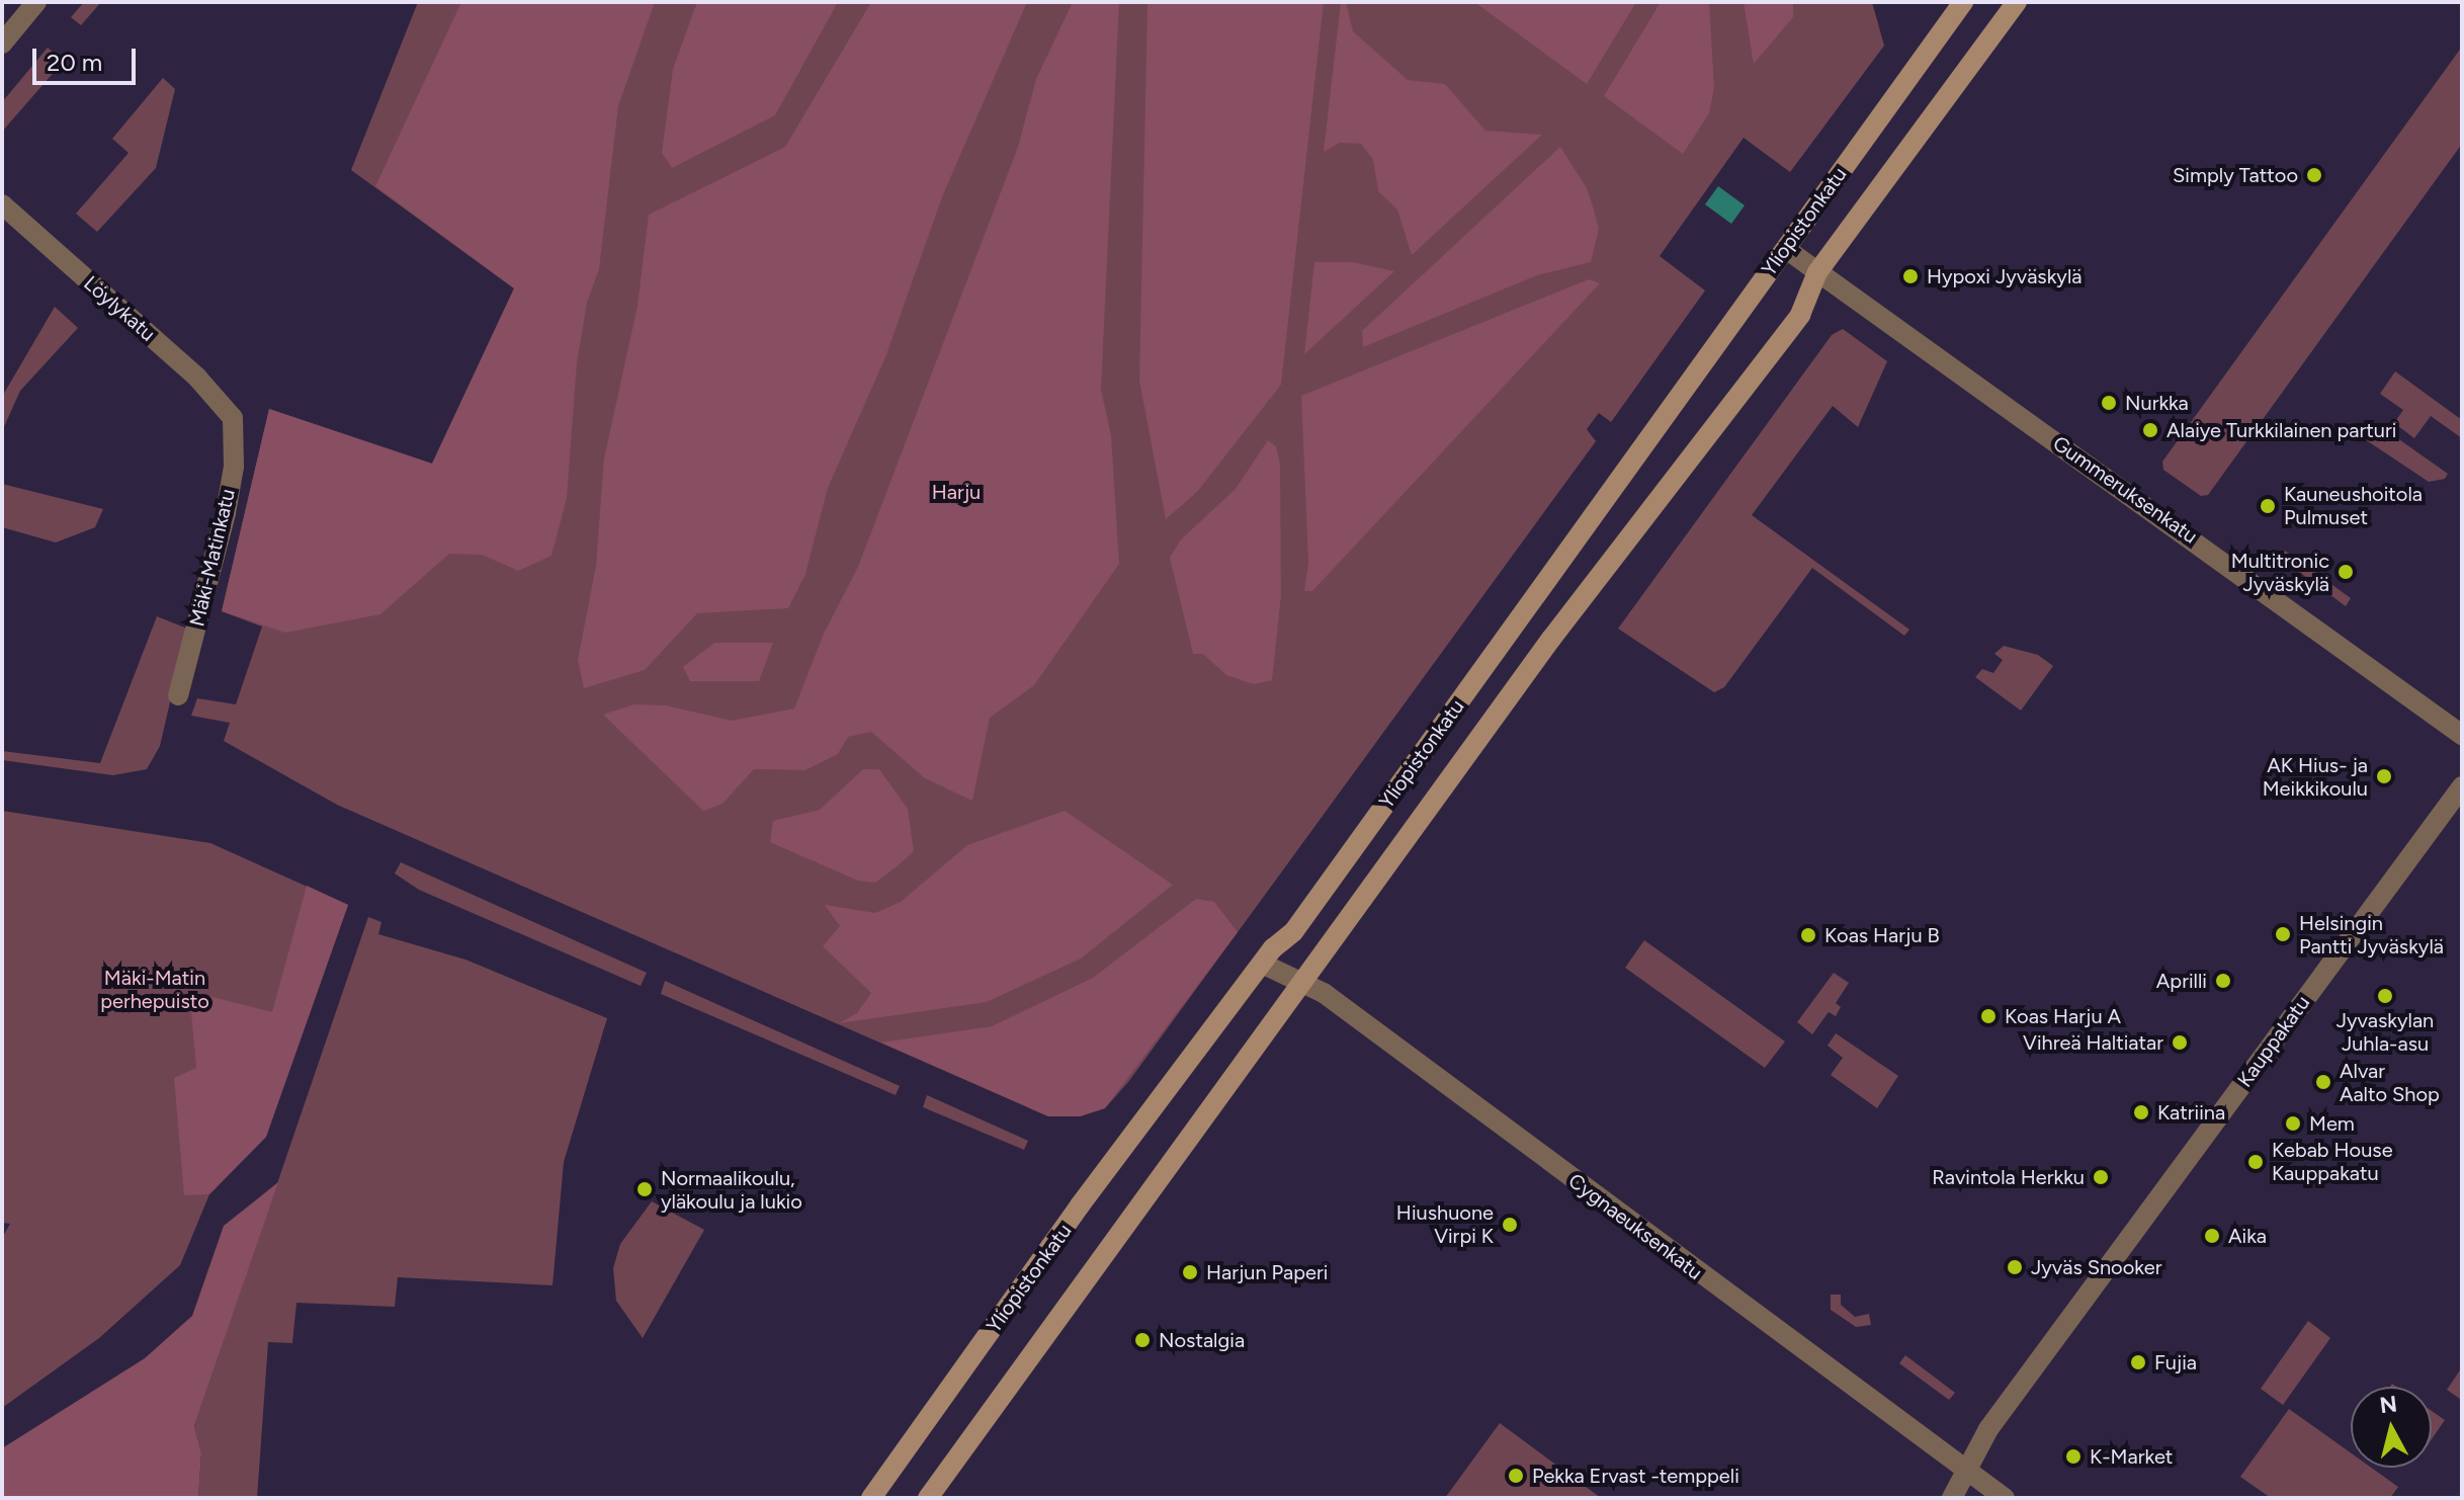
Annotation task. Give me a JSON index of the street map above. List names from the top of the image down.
{
  "streets": {
    "main road": ["Yliopistonkatu"],
    "street": [
      "Löylykatu",
      "Gummeruksenkatu",
      "Mäki-Matinkatu",
      "Kauppakatu",
      "Cygnaeuksenkatu"
    ]
  },
  "crossings": [
    ["Yliopistonkatu", "Gummeruksenkatu"],
    ["Yliopistonkatu", "Cygnaeuksenkatu"],
    ["Löylykatu", "Mäki-Matinkatu"],
    ["Kauppakatu", "Cygnaeuksenkatu"]
  ],
  "parks": ["Harju", "Mäki-Matin perhepuisto"],
  "places": [
    "Simply Tattoo",
    "Hypoxi Jyväskylä",
    "Nurkka",
    "Alaiye Turkkilainen parturi",
    "Kauneushoitola Pulmuset",
    "Multitronic Jyväskylä",
    "AK Hius- ja Meikkikoulu",
    "Helsingin Pantti Jyväskylä",
    "Koas Harju B",
    "Aprilli",
    "Jyvaskylan Juhla-asu",
    "Koas Harju A",
    "Vihreä Haltiatar",
    "Alvar Aalto Shop",
    "Katriina",
    "Mem",
    "Kebab House Kauppakatu",
    "Ravintola Herkku",
    "Normaalikoulu, yläkoulu ja lukio",
    "Hiushuone Virpi K",
    "Aika",
    "Jyväs Snooker",
    "Harjun Paperi",
    "Nostalgia",
    "Fujia",
    "K-Market",
    "Pekka Ervast -temppeli"
  ],
  "scale_bar": "20 m",
  "north": "top"
}
